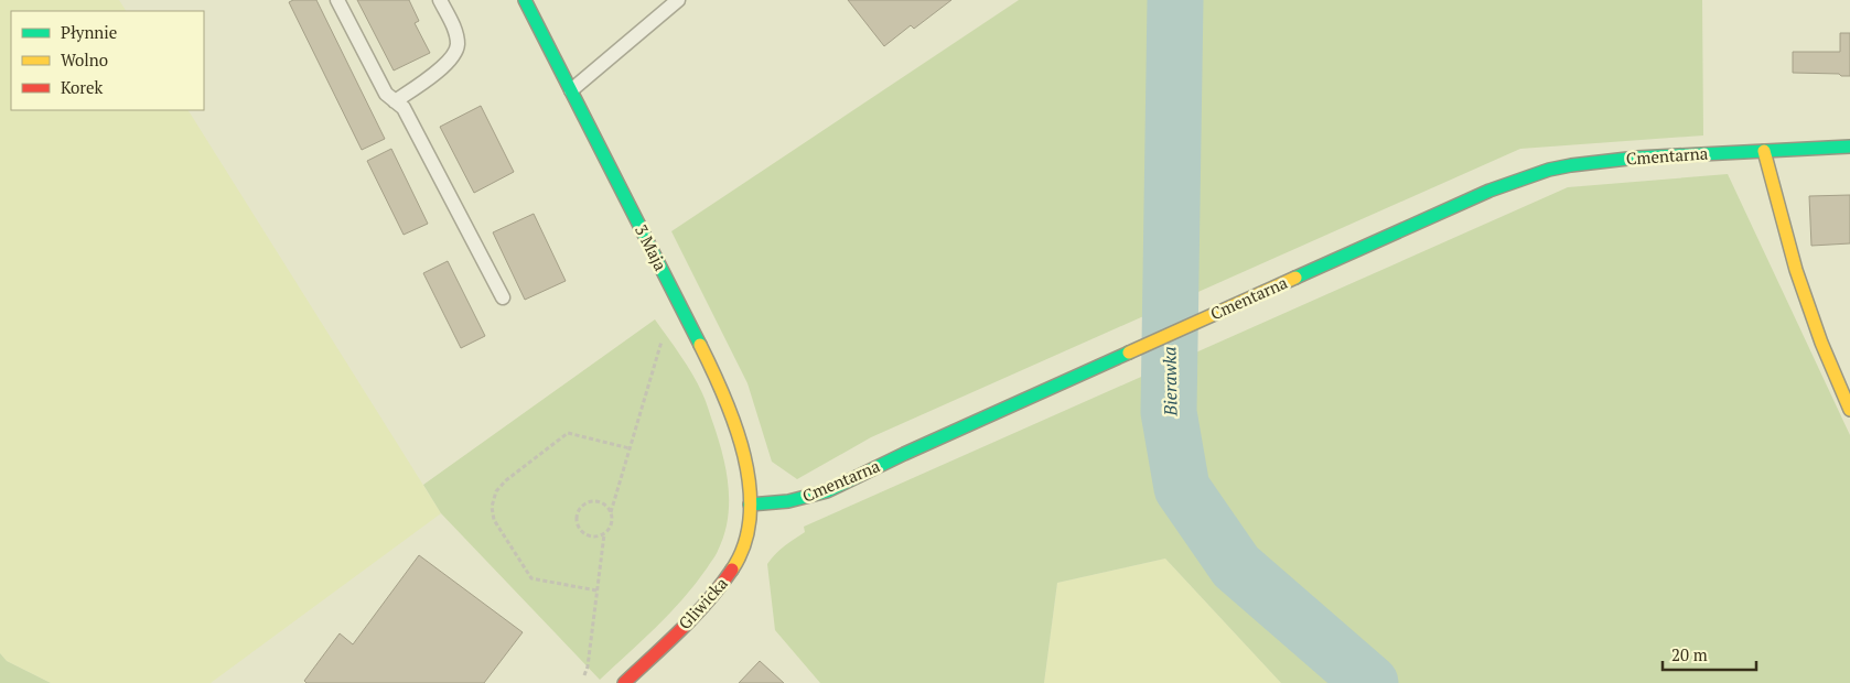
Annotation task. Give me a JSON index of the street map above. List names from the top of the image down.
{
  "streets": {
    "street": ["Cmentarna", "3 Maja", "Gliwicka"]
  },
  "crossings": [
    ["Cmentarna", "3 Maja"],
    ["Cmentarna", "Gliwicka"],
    ["3 Maja", "Gliwicka"]
  ],
  "water": ["Bierawka"],
  "legend": ["Płynnie", "Wolno", "Korek"],
  "scale_bar": "20 m"
}
